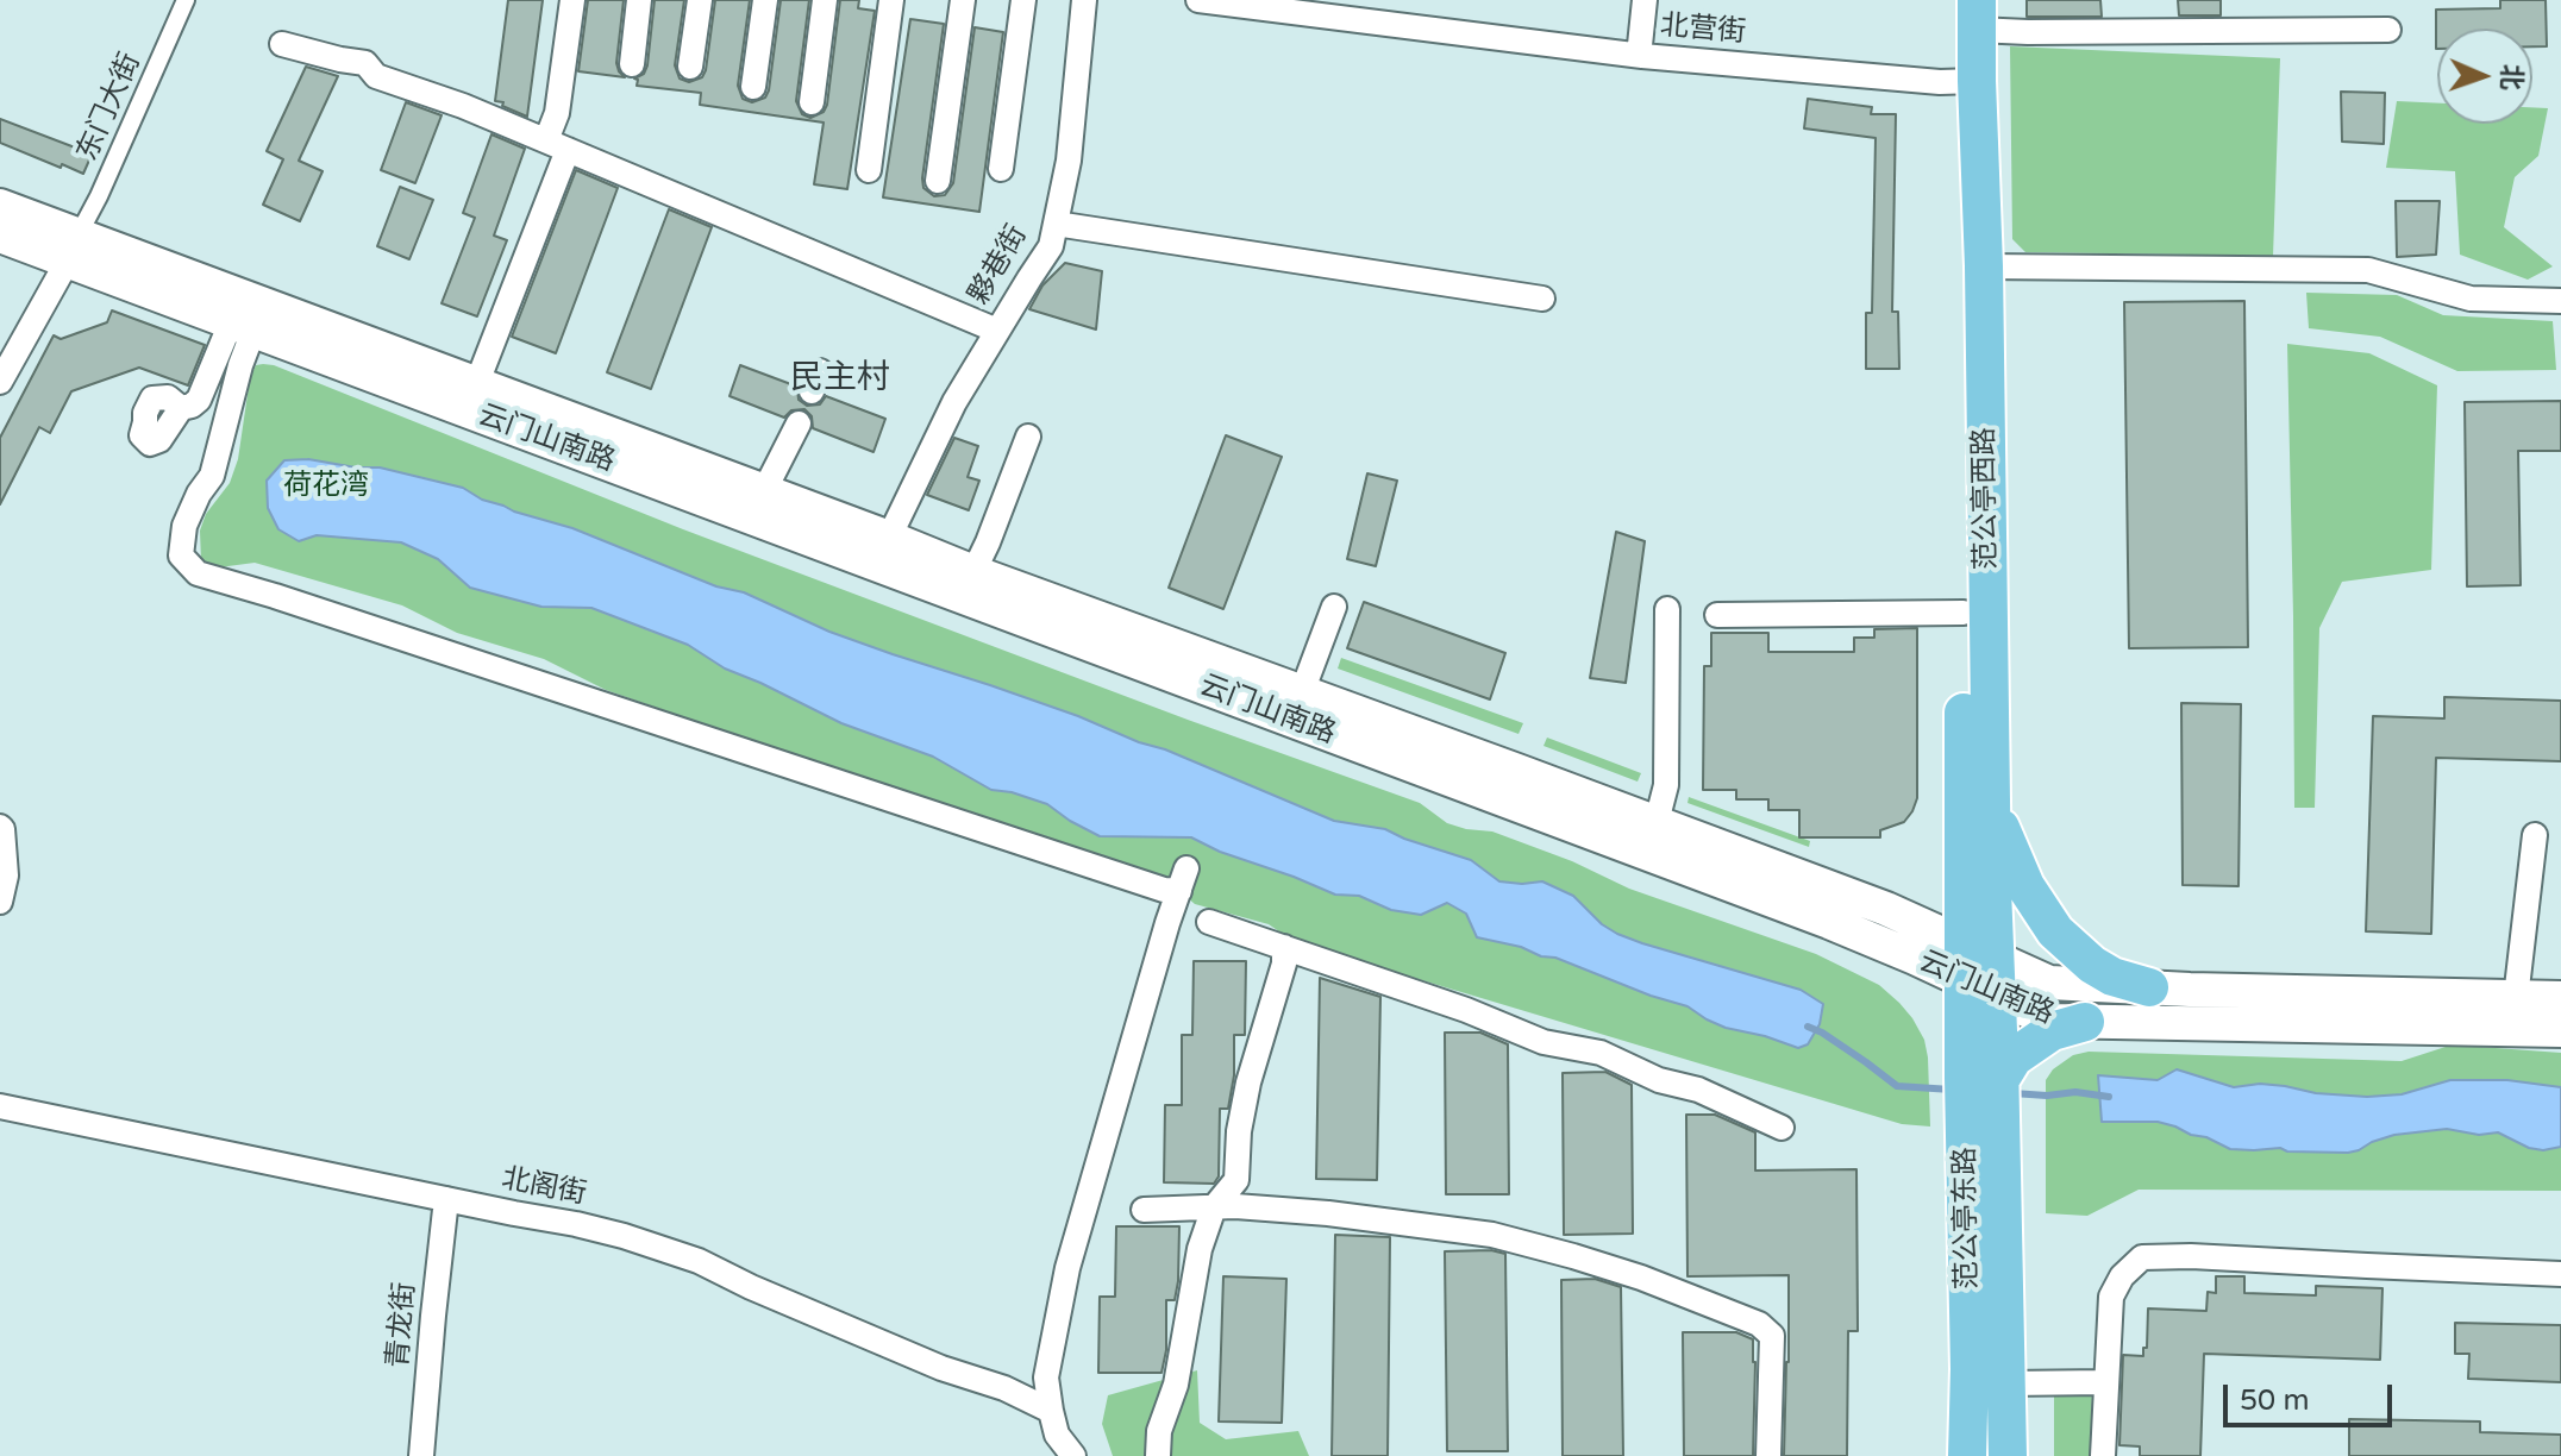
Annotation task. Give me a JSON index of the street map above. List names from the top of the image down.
{
  "streets": {
    "main road": ["云门山南路", "范公亭西路", "范公亭东路"],
    "street": [
      "北营街",
      "东门大街",
      "夥巷街",
      "北阁街",
      "青龙街"
    ]
  },
  "crossings": [
    ["北营街", "范公亭西路"],
    ["东门大街", "云门山南路"],
    ["夥巷街", "云门山南路"],
    ["云门山南路", "范公亭西路"],
    ["云门山南路", "范公亭东路"],
    ["范公亭西路", "范公亭东路"],
    ["北阁街", "青龙街"]
  ],
  "districts": ["民主村"],
  "parks": ["荷花湾"],
  "scale_bar": "50 m",
  "north": "right"
}
